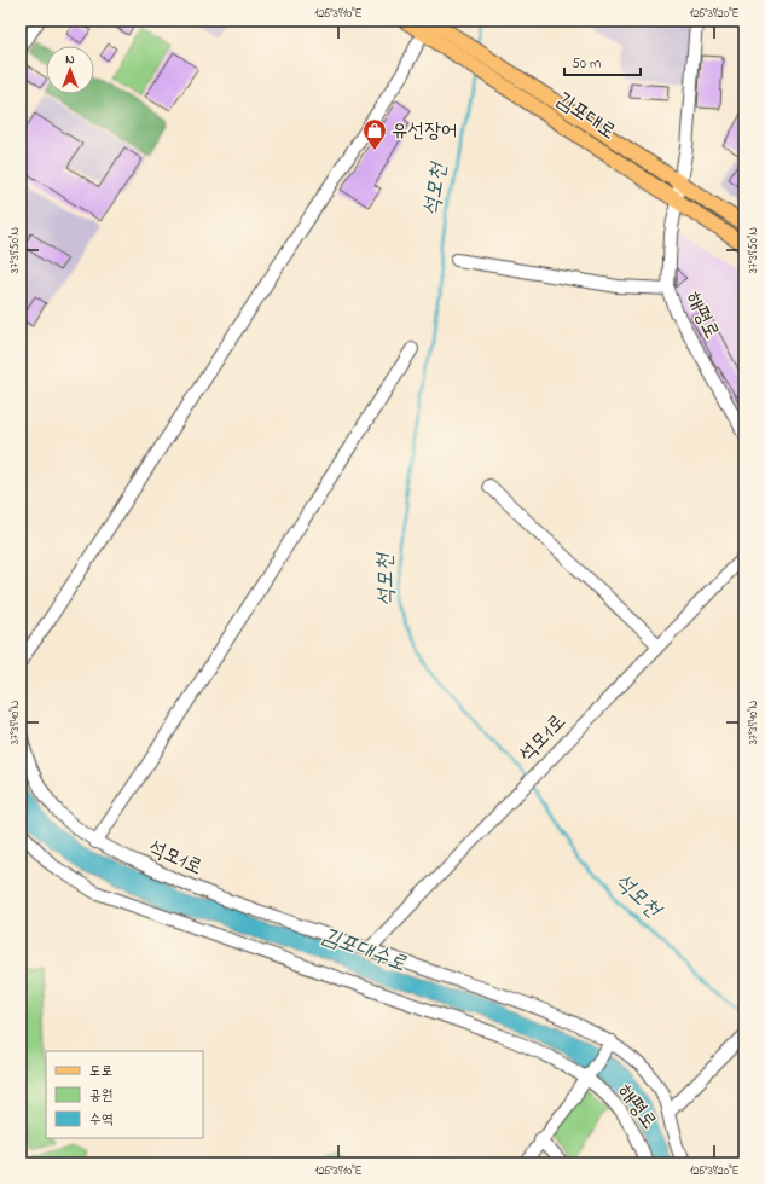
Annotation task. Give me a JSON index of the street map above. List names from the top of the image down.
{
  "streets": {
    "main road": ["김포대로"],
    "lane": ["해평로", "석모1로"]
  },
  "crossings": [
    ["김포대로", "해평로"]
  ],
  "water": ["석모천", "김포대수로"],
  "places": {
    "shop": ["유선장어"]
  },
  "legend": ["도로", "공원", "수역"],
  "scale_bar": "50 m",
  "north": "top",
  "coordinates": [
    "126°39'10\"E",
    "126°39'20\"E",
    "37°39'50\"N",
    "37°39'40\"N"
  ]
}
